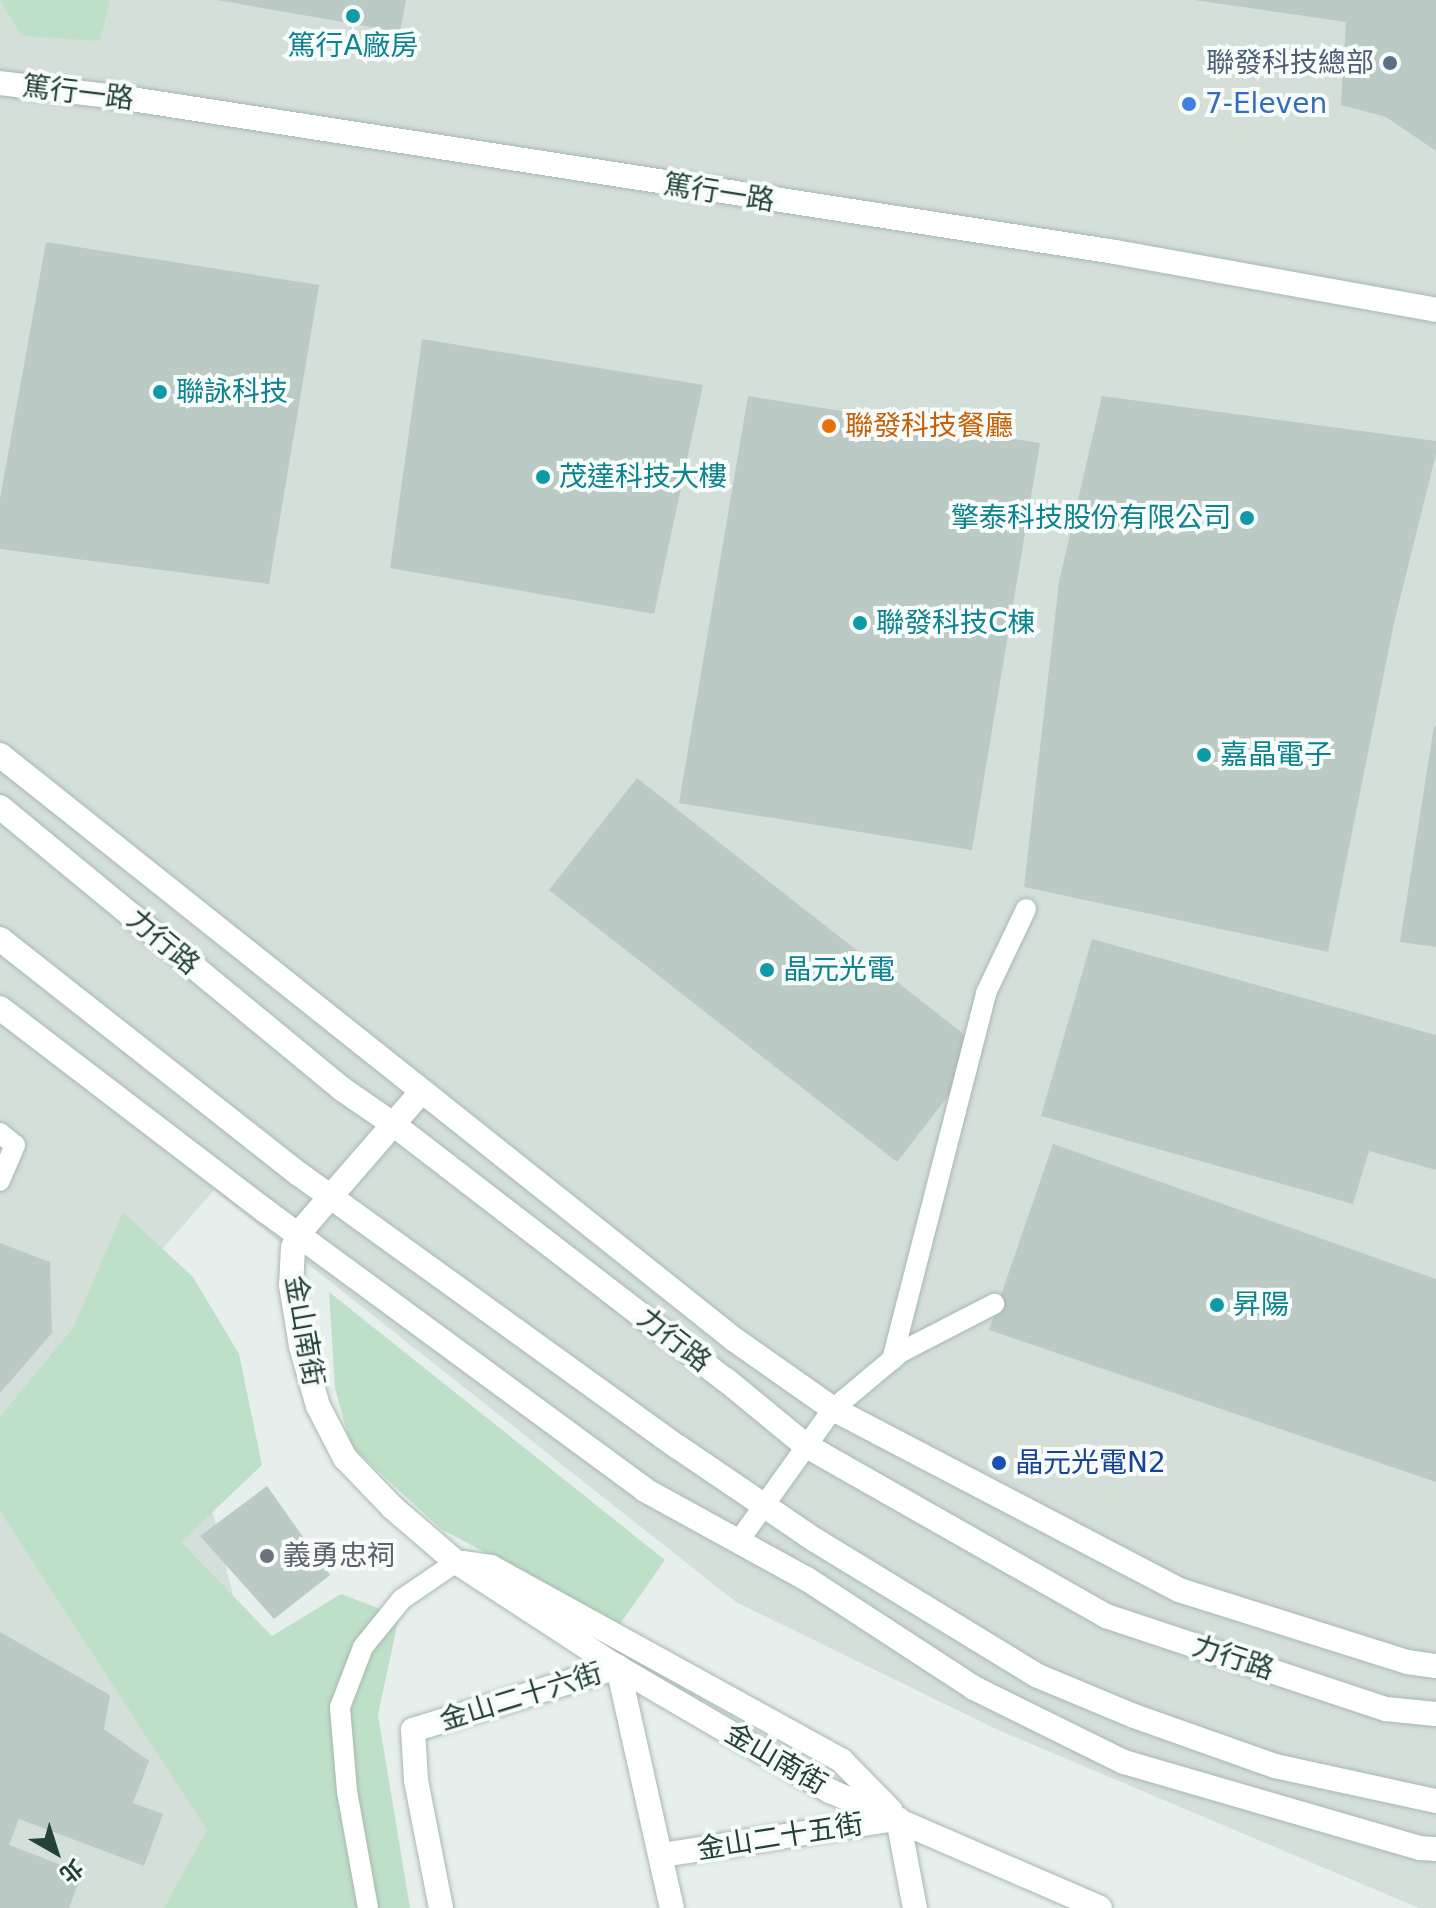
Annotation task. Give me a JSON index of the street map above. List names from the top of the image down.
{
  "streets": {
    "street": [
      "篤行一路",
      "力行路",
      "金山南街",
      "金山二十六街",
      "金山二十五街"
    ]
  },
  "crossings": [
    ["力行路", "金山南街"],
    ["金山南街", "金山二十六街"],
    ["金山南街", "金山二十五街"],
    ["金山二十六街", "金山二十五街"]
  ],
  "places": [
    "篤行A廠房",
    "聯發科技總部",
    "7-Eleven",
    "聯詠科技",
    "聯發科技餐廳",
    "茂達科技大樓",
    "擎泰科技股份有限公司",
    "聯發科技C棟",
    "嘉晶電子",
    "晶元光電",
    "昇陽",
    "晶元光電N2",
    "義勇忠祠"
  ],
  "north": "bottom right"
}
